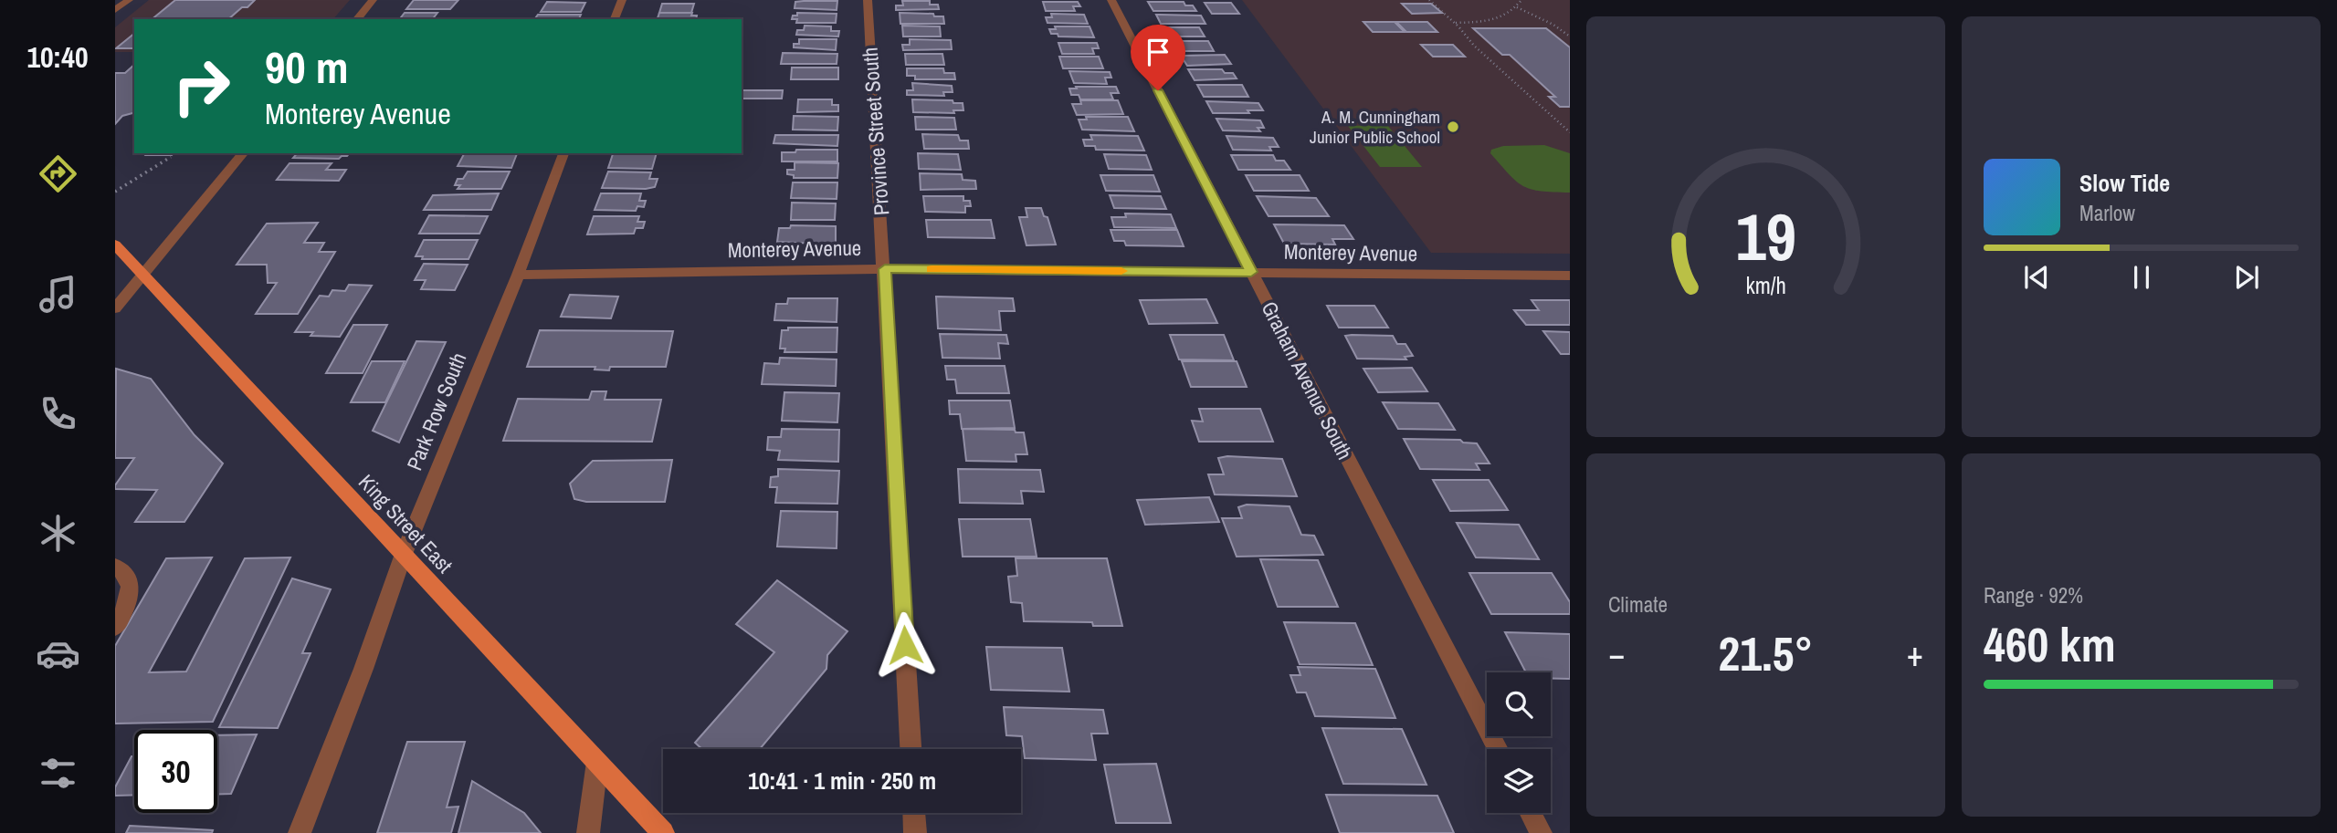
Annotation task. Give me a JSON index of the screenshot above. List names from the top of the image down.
{
  "streets": {
    "main road": ["King Street East"],
    "street": [
      "Province Street South",
      "Monterey Avenue",
      "Graham Avenue South",
      "Park Row South"
    ]
  },
  "crossings": [
    ["Province Street South", "Monterey Avenue"],
    ["Monterey Avenue", "Graham Avenue South"],
    ["Monterey Avenue", "Park Row South"],
    ["Park Row South", "King Street East"]
  ],
  "places": ["A. M. Cunningham Junior Public School"],
  "page": {
    "tabs": "10:40",
    "turn": ["90 m", "Monterey Avenue"],
    "song": ["Slow Tide", "Marlow"],
    "tile": [
      "Climate",
      ["Range · 92%", "460 km"]
    ],
    "heat": ["−", "21.5°", "+"],
    "limit": "30",
    "trip": "10:41 · 1 min · 250 m",
    "gauge": ["19", "km/h"]
  }
}
